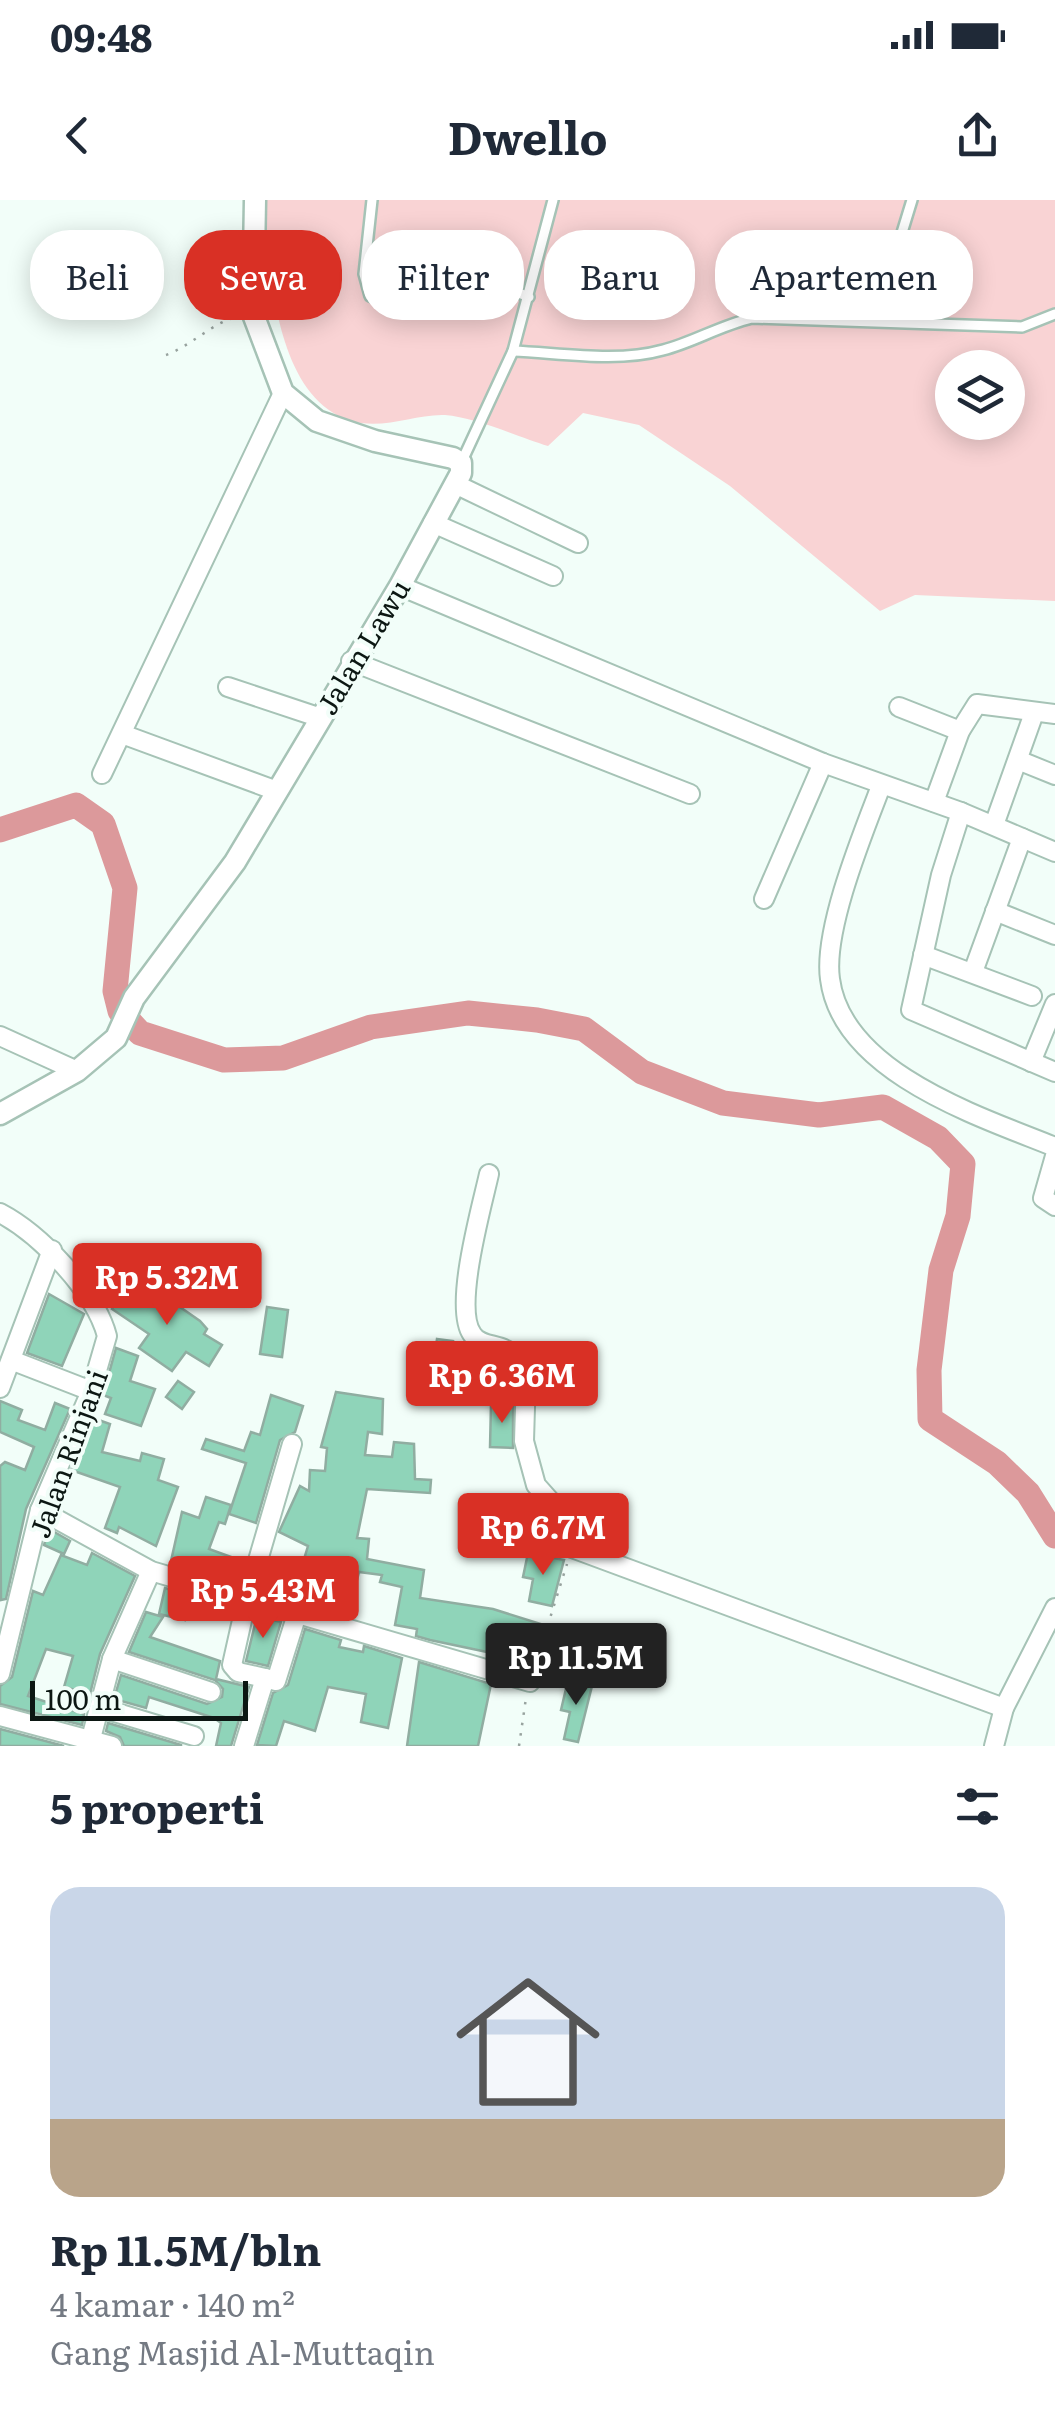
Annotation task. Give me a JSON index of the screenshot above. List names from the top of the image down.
{
  "streets": {
    "street": ["Jalan Lawu", "Jalan Rinjani"]
  },
  "scale_bar": "100 m",
  "page": {
    "status": "09:48",
    "header": "Dwello",
    "chip": [
      "Beli",
      "Sewa",
      "Filter",
      "Baru",
      "Apartemen"
    ],
    "price": [
      "Rp 5.32M",
      "Rp 6.36M",
      "Rp 6.7M",
      "Rp 5.43M",
      "Rp 11.5M"
    ],
    "scale": "100 m",
    "heading": "5 properti",
    "list": [
      {
        "name": "Rp 11.5M/bln",
        "note": "4 kamar · 140 m² · Gang Masjid Al-Muttaqin"
      }
    ]
  }
}
